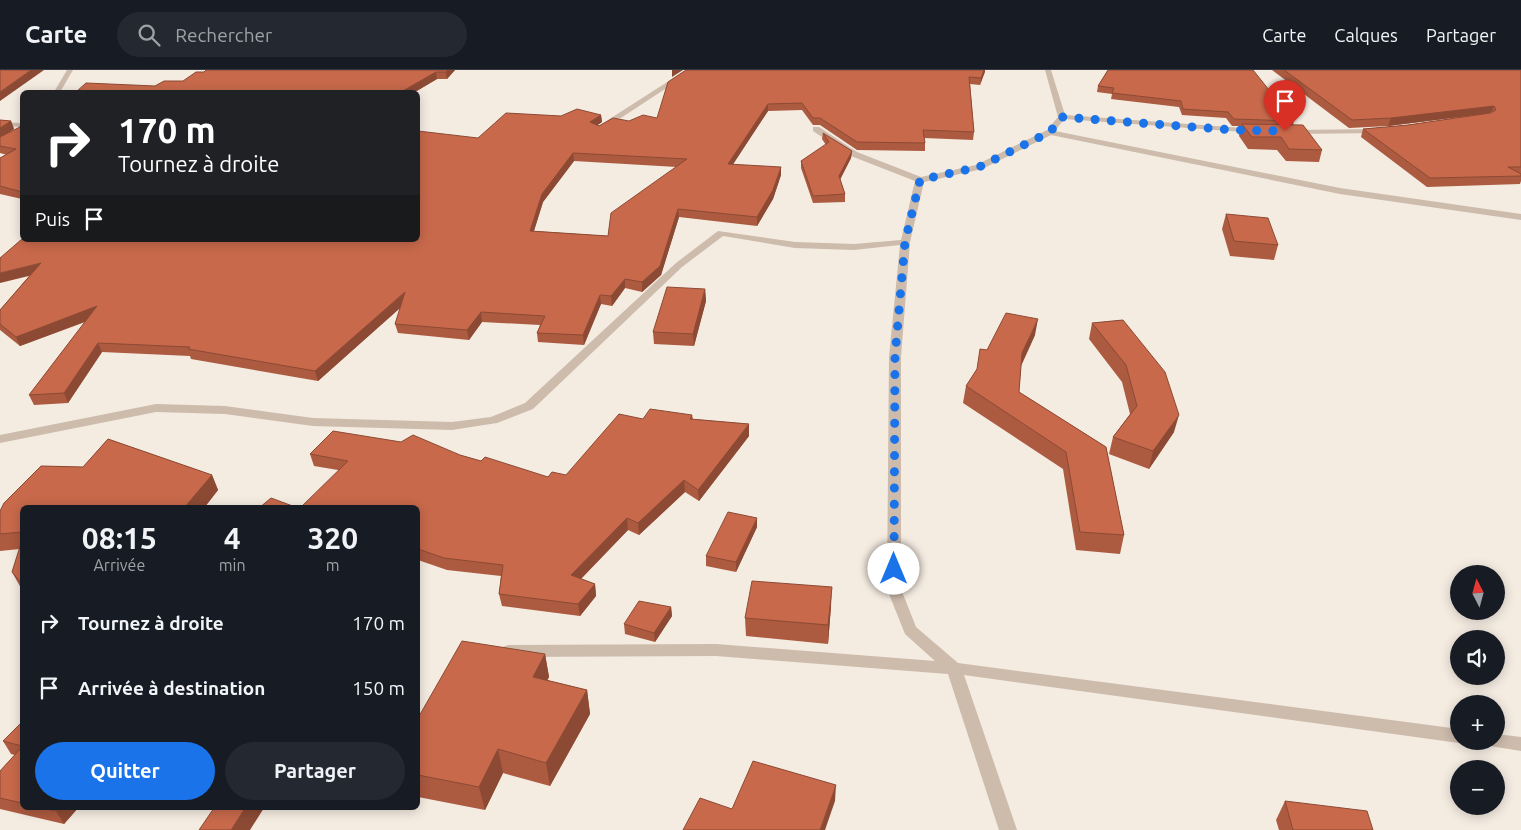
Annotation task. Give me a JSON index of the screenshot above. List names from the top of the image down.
{
  "north": "top",
  "page": {
    "header": "Carte",
    "search": "Rechercher",
    "nav": ["Carte", "Calques", "Partager"],
    "turn": ["170 m", "Tournez à droite"],
    "then": "Puis",
    "eta": [
      "08:15",
      "Arrivée",
      "4",
      "min",
      "320",
      "m"
    ],
    "map_buttons": ["+", "−"],
    "list": [
      {
        "name": "Tournez à droite",
        "value": "170 m"
      },
      {
        "name": "Arrivée à destination",
        "value": "150 m"
      }
    ],
    "buttons": ["Quitter", "Partager"]
  }
}
